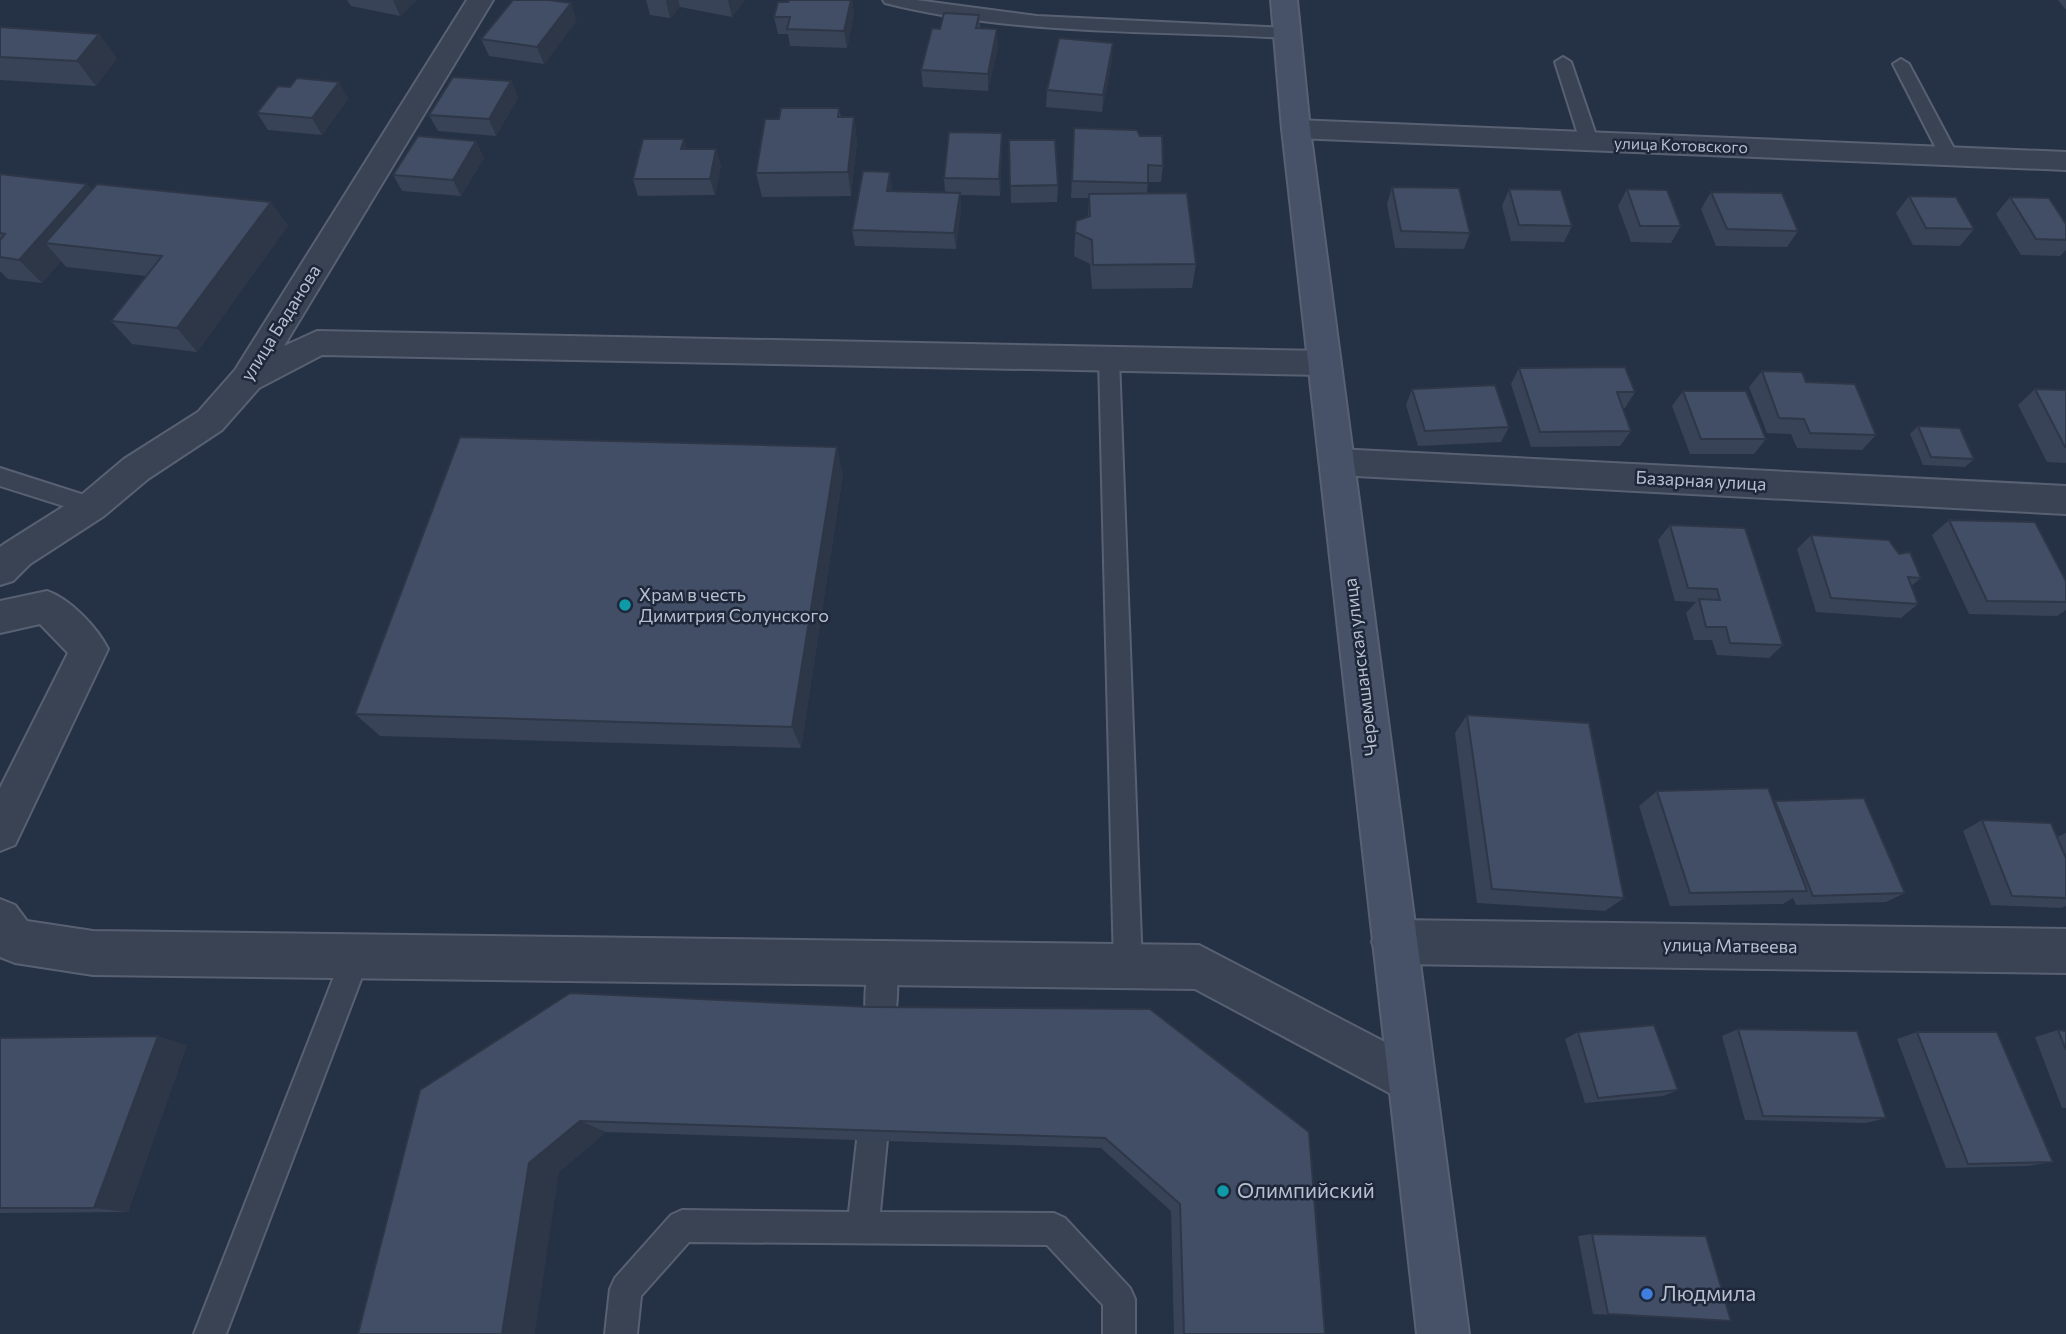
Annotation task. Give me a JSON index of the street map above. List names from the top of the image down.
{
  "streets": {
    "main road": ["Черемшанская улица"],
    "street": [
      "улица Котовского",
      "улица Баданова",
      "Базарная улица",
      "улица Матвеева"
    ]
  },
  "crossings": [
    ["улица Котовского", "Черемшанская улица"],
    ["Базарная улица", "Черемшанская улица"],
    ["Черемшанская улица", "улица Матвеева"]
  ],
  "places": ["Храм в честь Димитрия Солунского", "Олимпийский", "Людмила"]
}
